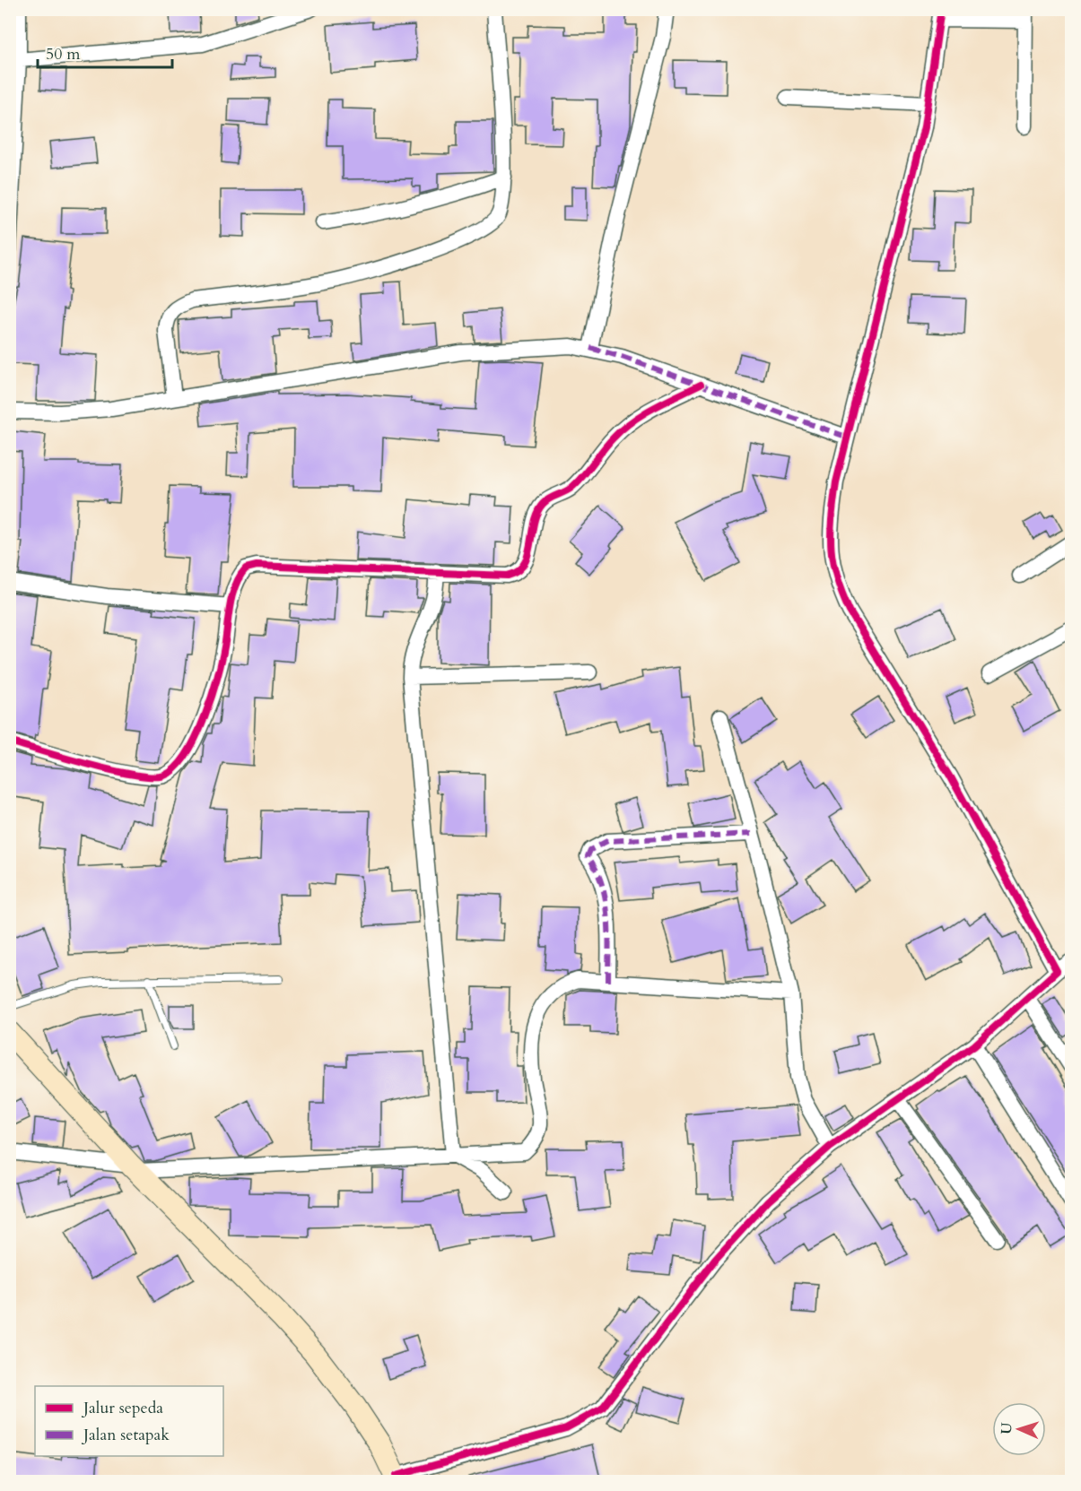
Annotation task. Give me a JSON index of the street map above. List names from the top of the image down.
{
  "legend": ["Jalur sepeda", "Jalan setapak"],
  "scale_bar": "50 m",
  "north": "left"
}
